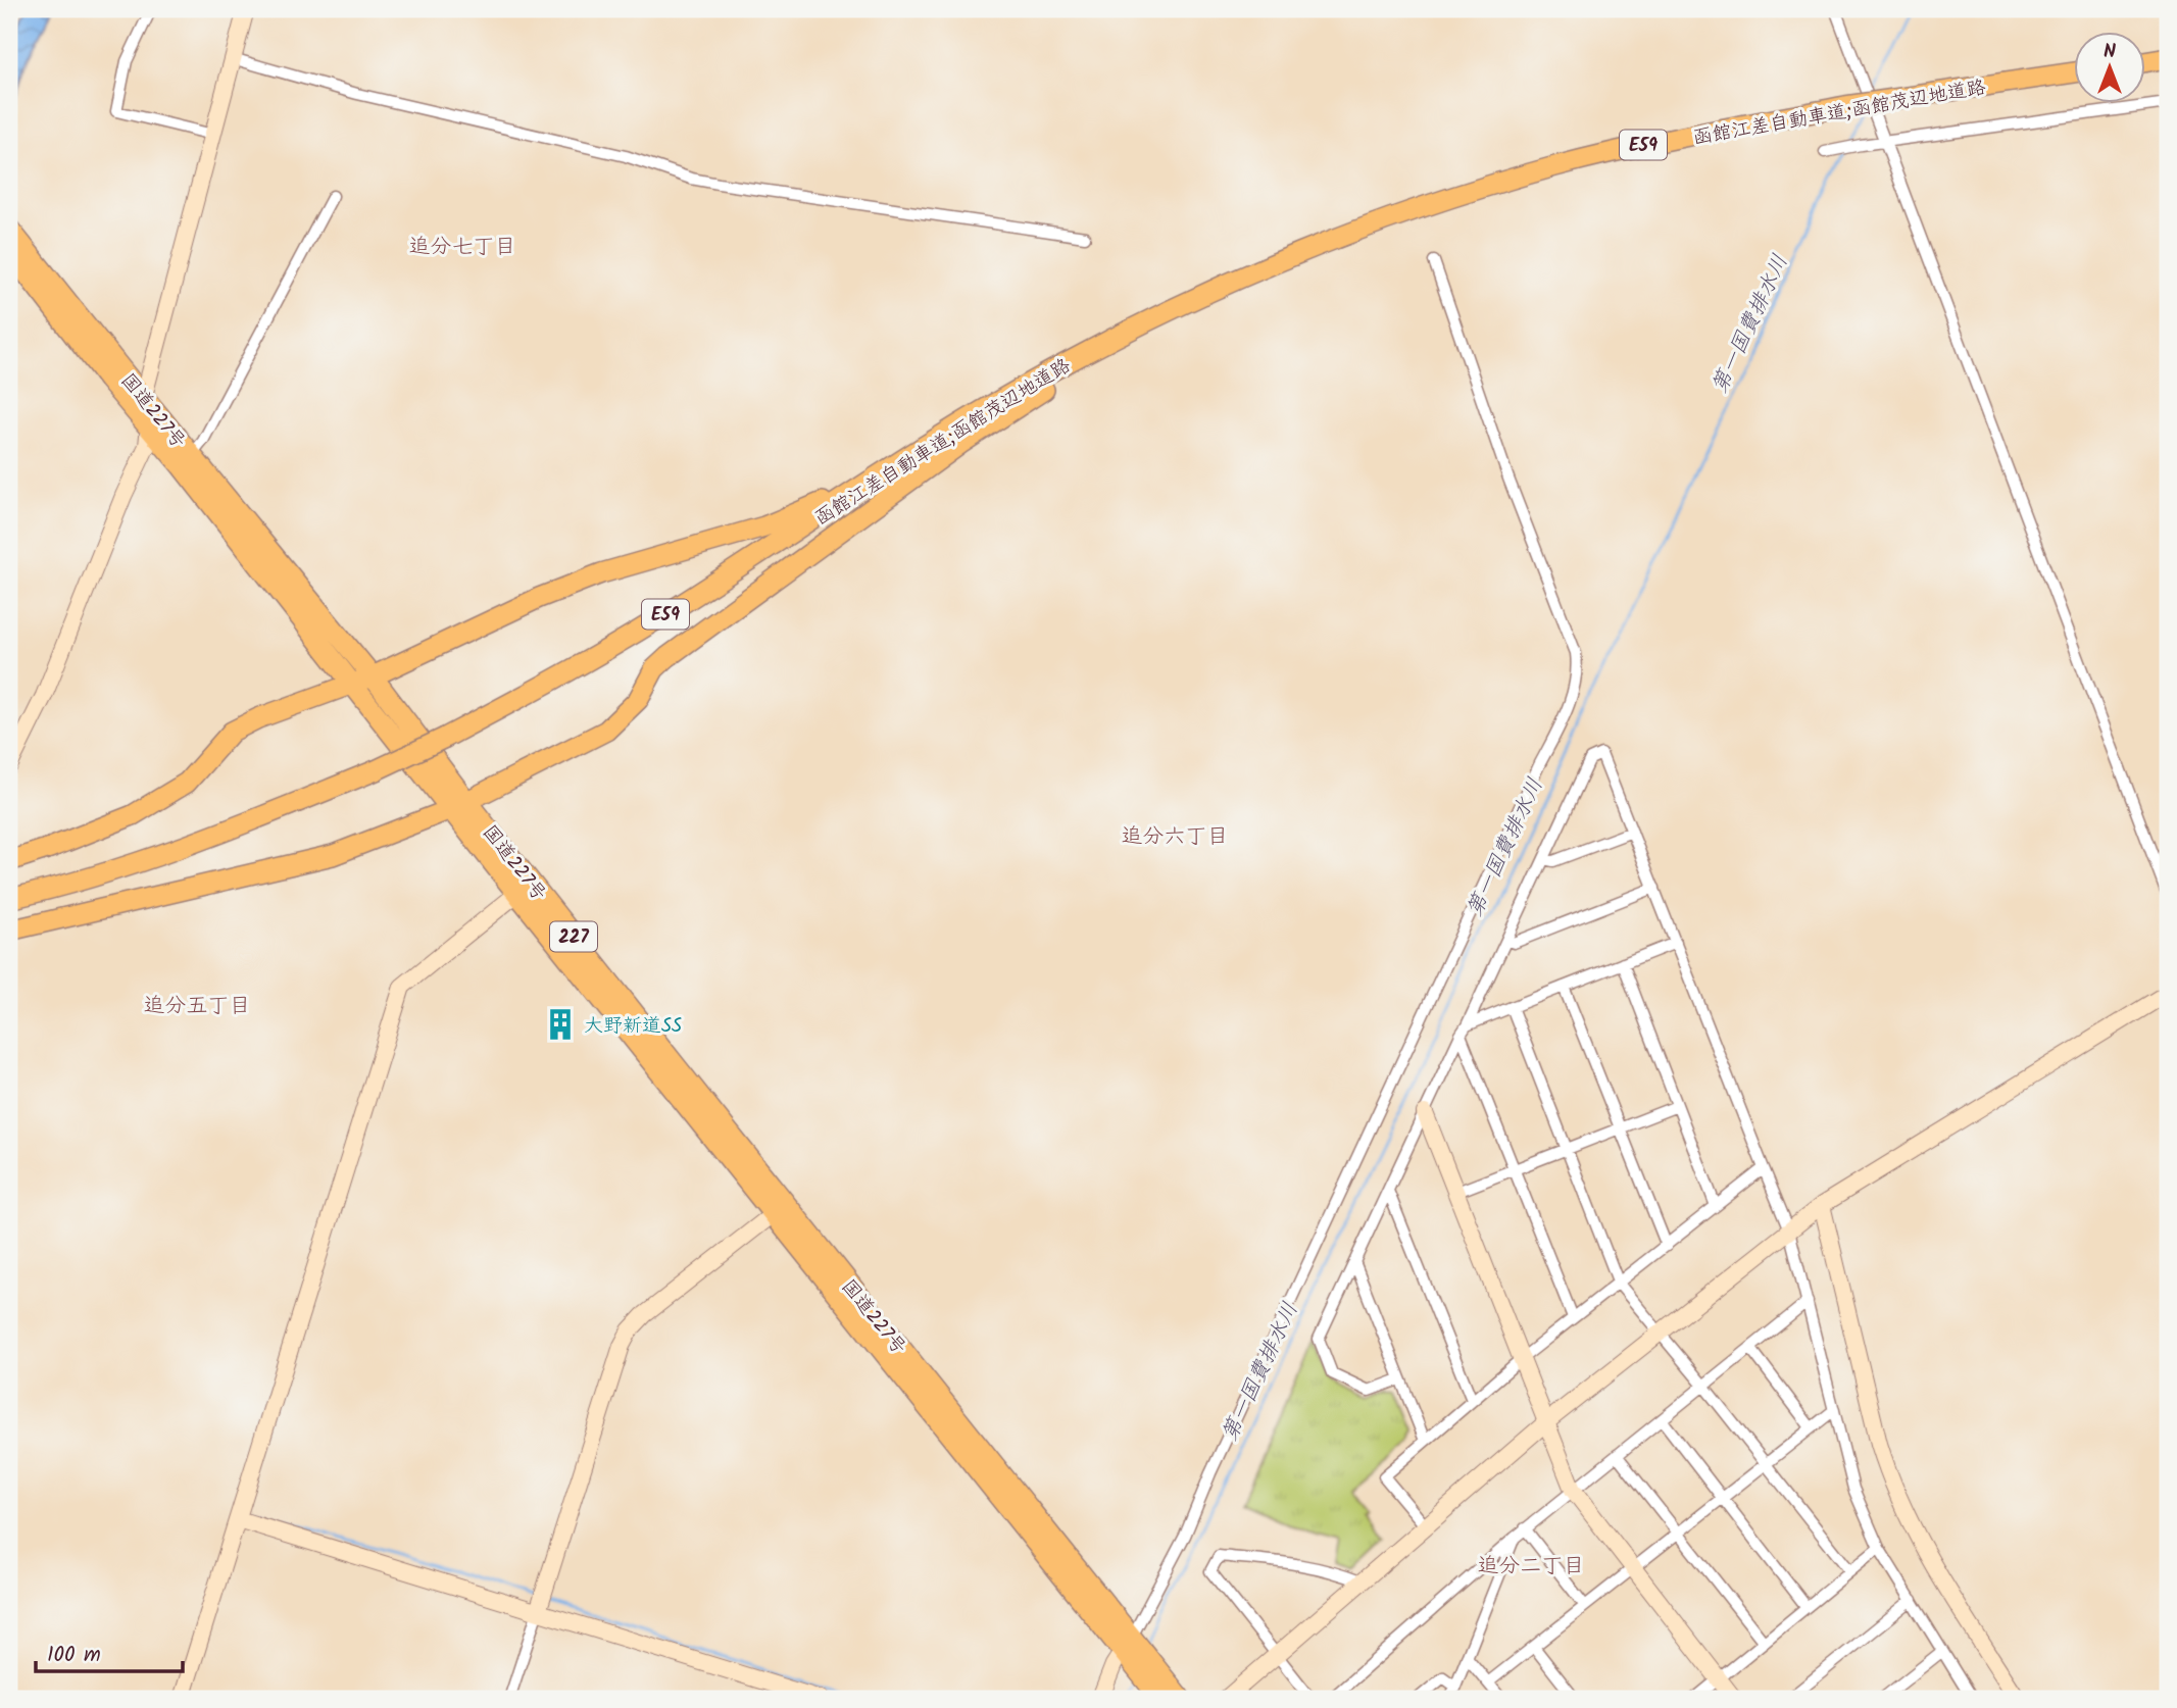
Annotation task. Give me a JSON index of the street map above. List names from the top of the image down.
{
  "streets": {
    "highway": [
      "函館江差自動車道;函館茂辺地道路",
      "E59",
      "国道227号",
      "227"
    ]
  },
  "districts": [
    "追分七丁目",
    "追分六丁目",
    "追分五丁目",
    "追分二丁目"
  ],
  "water": ["第一国費排水川"],
  "places": {
    "building": ["大野新道SS"]
  },
  "scale_bar": "100 m",
  "north": "top"
}
